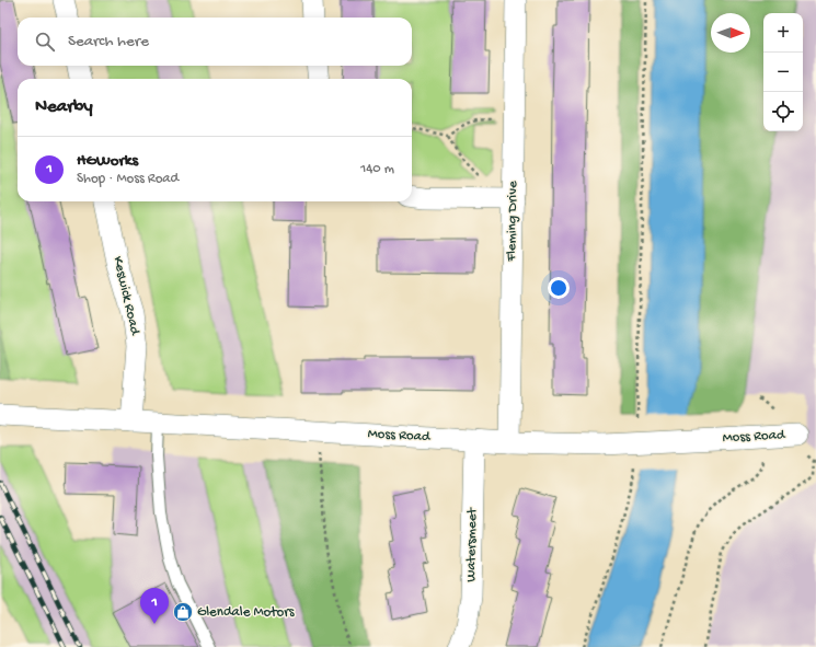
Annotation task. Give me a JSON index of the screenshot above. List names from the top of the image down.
{
  "streets": {
    "street": [
      "Fleming Drive",
      "Keswick Road",
      "Moss Road",
      "Watersmeet"
    ]
  },
  "crossings": [
    ["Fleming Drive", "Moss Road"],
    ["Keswick Road", "Moss Road"],
    ["Moss Road", "Watersmeet"]
  ],
  "places": {
    "shop": ["Glendale Motors"]
  },
  "north": "right",
  "page": {
    "map_buttons": ["+", "−"],
    "search": "Search here",
    "heading": "Nearby",
    "list": [
      {
        "mark": "1",
        "name": "HGWorks",
        "note": "Shop · Moss Road",
        "value": "140 m"
      }
    ],
    "pins": "1"
  }
}
